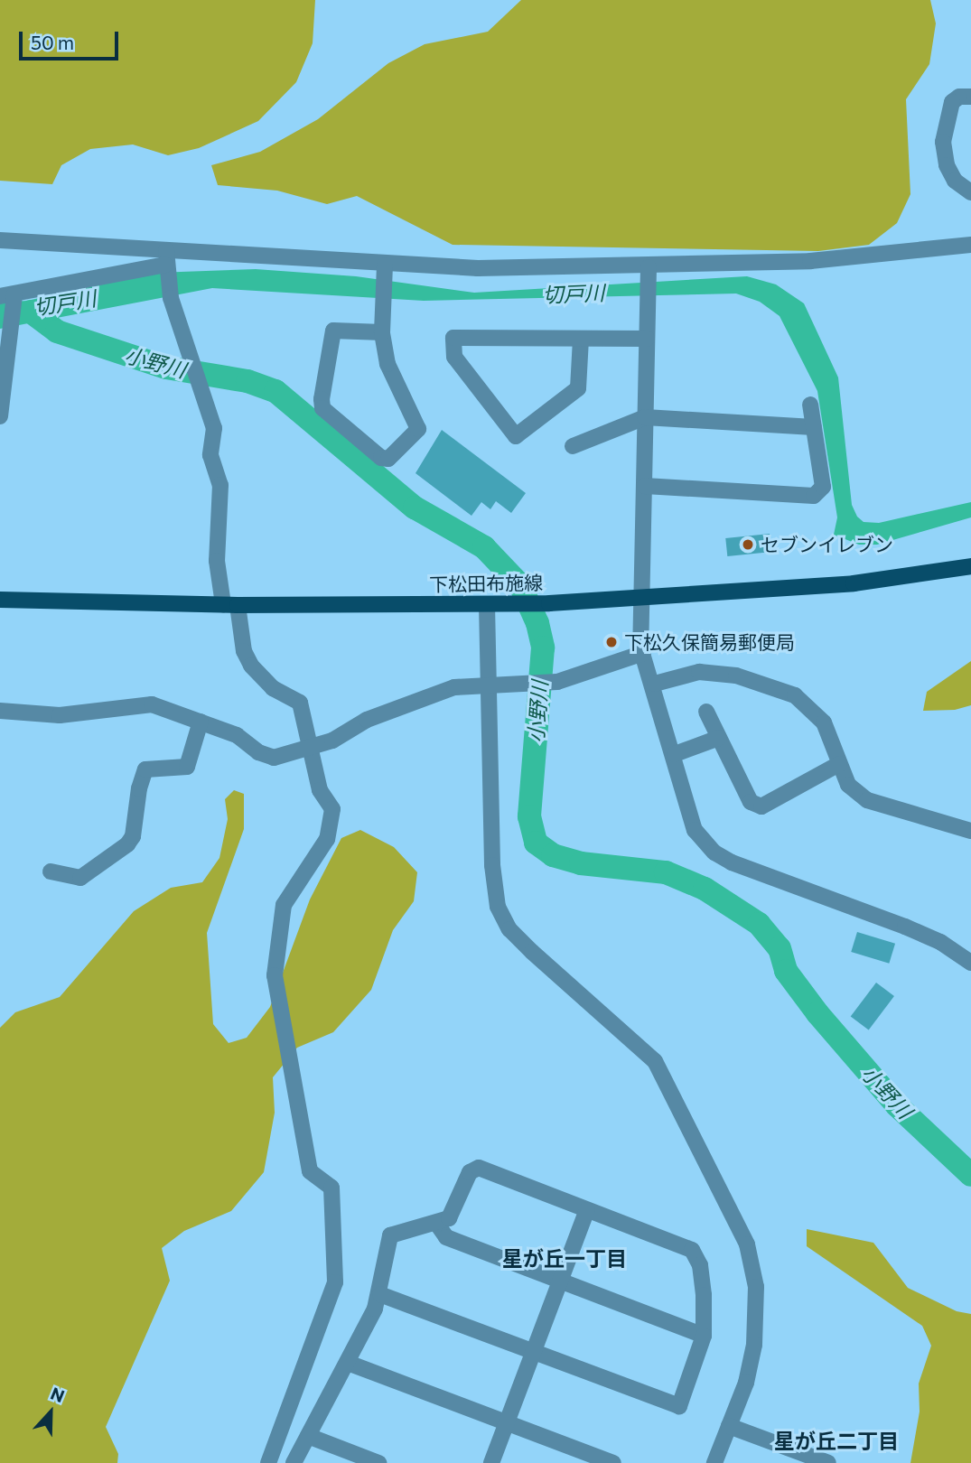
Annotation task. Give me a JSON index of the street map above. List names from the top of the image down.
{
  "streets": {
    "main road": ["下松田布施線"]
  },
  "districts": ["星が丘一丁目", "星が丘二丁目"],
  "water": ["切戸川", "小野川"],
  "places": ["セブンイレブン", "下松久保簡易郵便局"],
  "scale_bar": "50 m",
  "north": "top"
}
